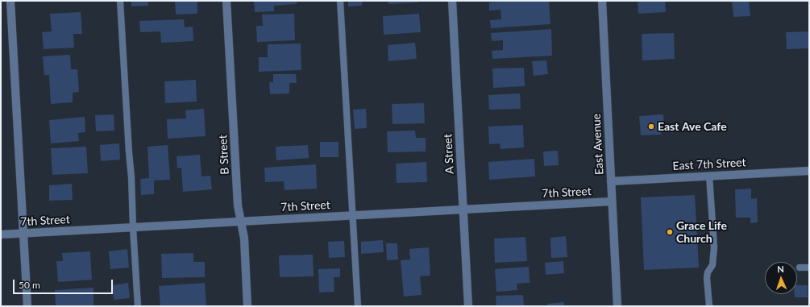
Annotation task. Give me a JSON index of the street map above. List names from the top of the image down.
{
  "streets": {
    "street": [
      "East Avenue",
      "A Street",
      "B Street",
      "East 7th Street",
      "7th Street"
    ]
  },
  "crossings": [
    ["East Avenue", "East 7th Street"],
    ["East Avenue", "7th Street"],
    ["A Street", "7th Street"],
    ["B Street", "7th Street"]
  ],
  "places": ["East Ave Cafe", "Grace Life Church"],
  "scale_bar": "50 m",
  "north": "top"
}
